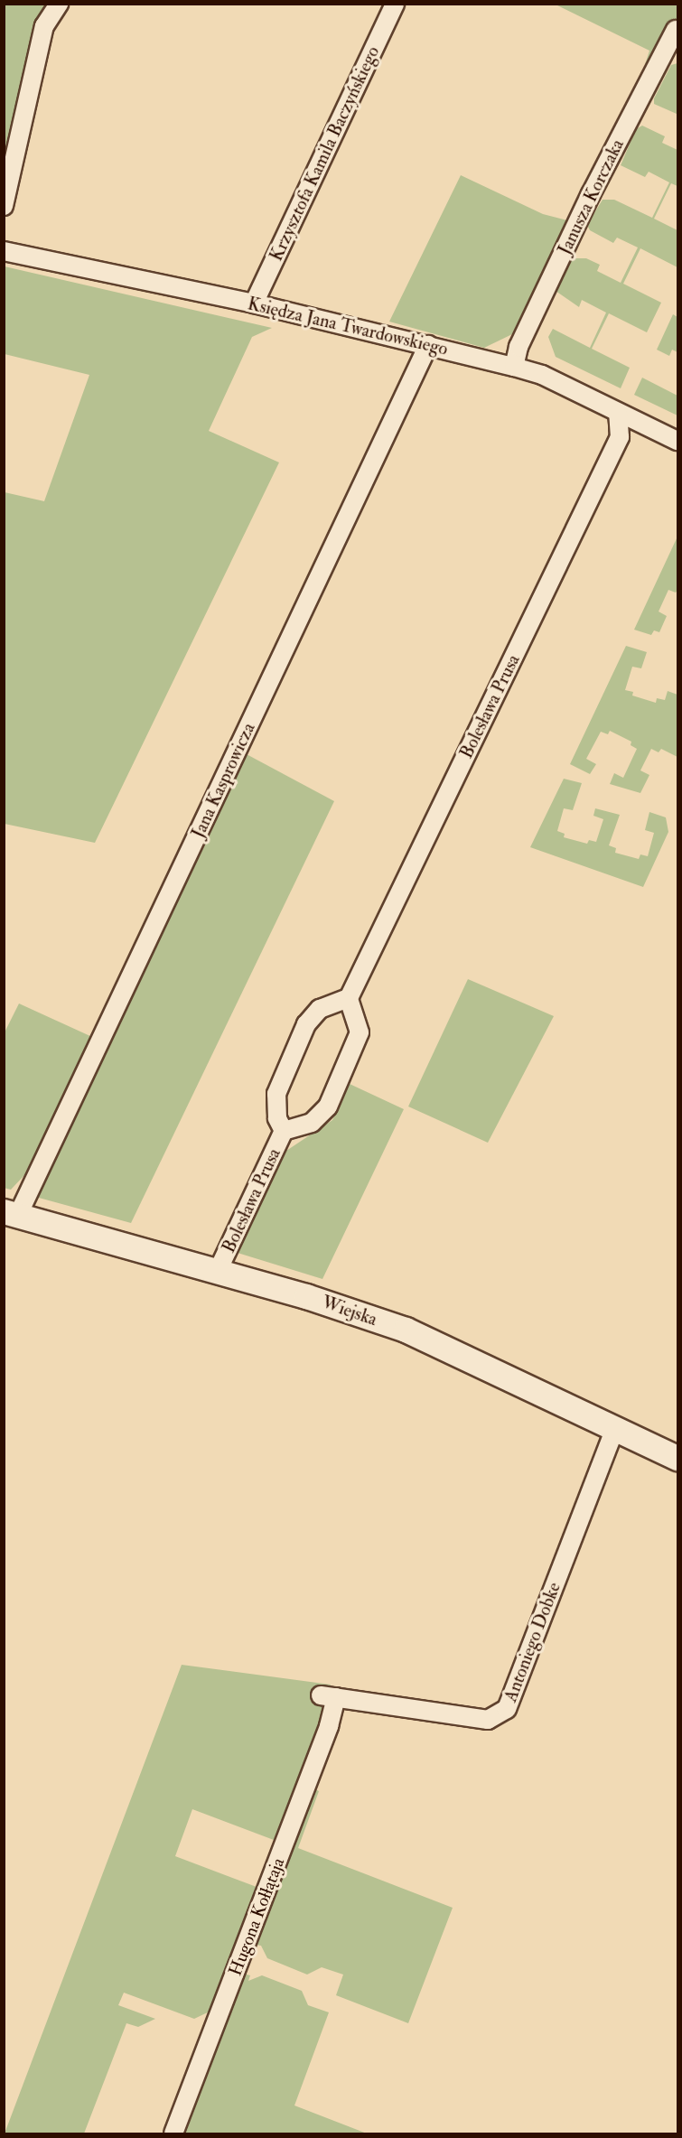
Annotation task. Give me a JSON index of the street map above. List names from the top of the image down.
{
  "streets": {
    "street": [
      "Krzysztofa Kamila Baczyńskiego",
      "Janusza Korczaka",
      "Księdza Jana Twardowskiego",
      "Bolesława Prusa",
      "Jana Kasprowicza",
      "Wiejska",
      "Antoniego Dobke",
      "Hugona Kołłątaja"
    ]
  },
  "crossings": [
    ["Krzysztofa Kamila Baczyńskiego", "Księdza Jana Twardowskiego"],
    ["Janusza Korczaka", "Księdza Jana Twardowskiego"],
    ["Księdza Jana Twardowskiego", "Bolesława Prusa"],
    ["Księdza Jana Twardowskiego", "Jana Kasprowicza"],
    ["Bolesława Prusa", "Wiejska"],
    ["Jana Kasprowicza", "Wiejska"],
    ["Wiejska", "Antoniego Dobke"],
    ["Antoniego Dobke", "Hugona Kołłątaja"]
  ]
}
